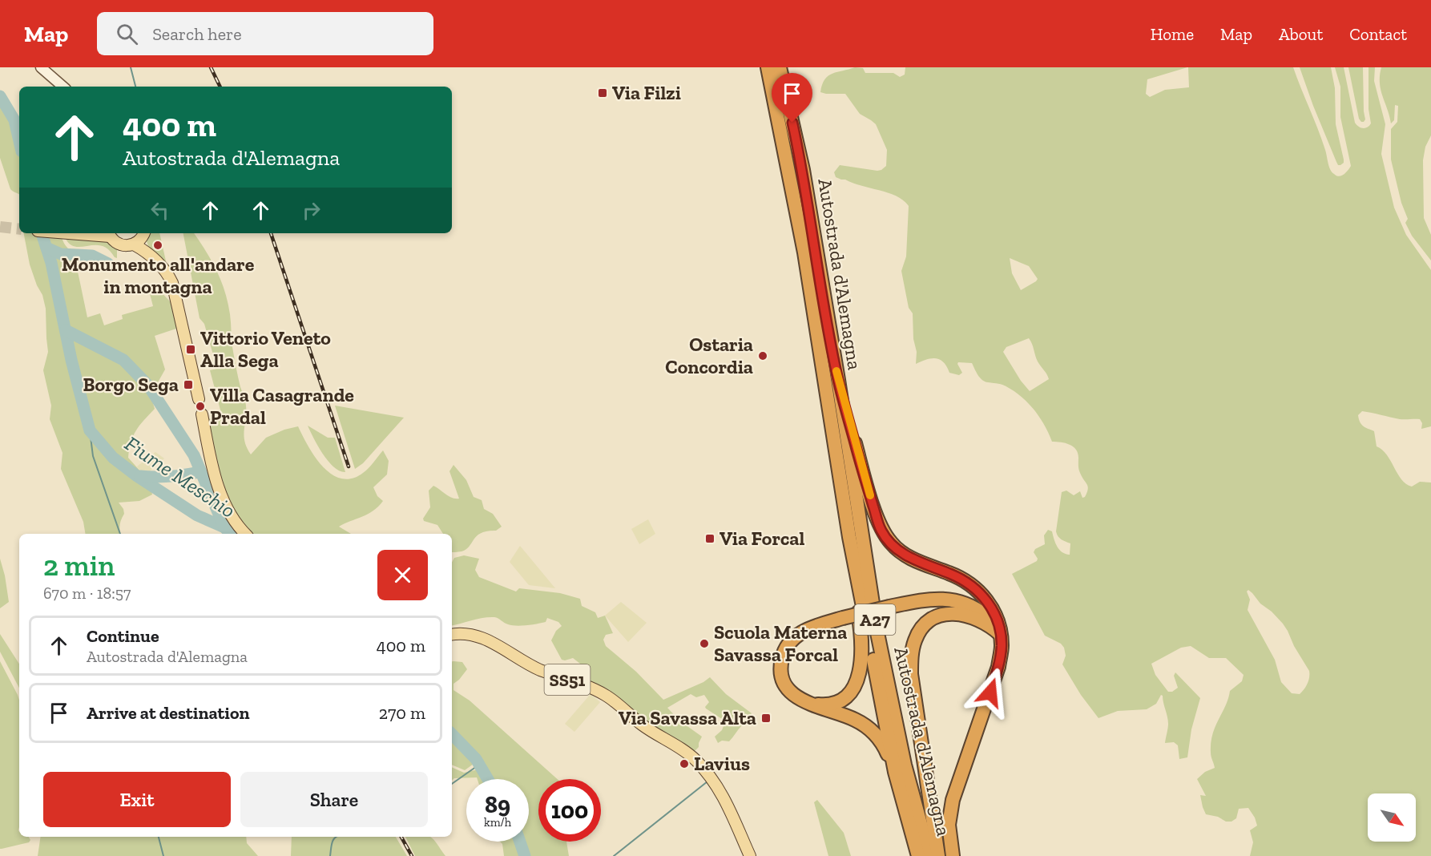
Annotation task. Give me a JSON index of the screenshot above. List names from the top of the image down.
{
  "streets": {
    "highway": ["Autostrada d'Alemagna", "A27"],
    "main road": ["SS51"]
  },
  "crossings": [
    ["Autostrada d'Alemagna", "A27"]
  ],
  "water": ["Fiume Meschio"],
  "places": {
    "transit": [
      "Via Filzi",
      "Vittorio Veneto Alla Sega",
      "Borgo Sega",
      "Via Forcal",
      "Via Savassa Alta"
    ],
    "other": [
      "Monumento all'andare in montagna",
      "Ostaria Concordia",
      "Villa Casagrande Pradal",
      "Scuola Materna Savassa Forcal",
      "Lavius"
    ]
  },
  "north": "bottom right",
  "page": {
    "header": "Map",
    "search": "Search here",
    "nav": [
      "Home",
      "Map",
      "About",
      "Contact"
    ],
    "turn": ["400 m", "Autostrada d'Alemagna"],
    "heading": ["2 min", "670 m · 18:57"],
    "list": [
      {
        "name": "Continue",
        "note": "Autostrada d'Alemagna",
        "value": "400 m"
      },
      {
        "name": "Arrive at destination",
        "value": "270 m"
      }
    ],
    "buttons": ["Exit", "Share"],
    "speed": "89 km/h",
    "limit": "100"
  }
}
